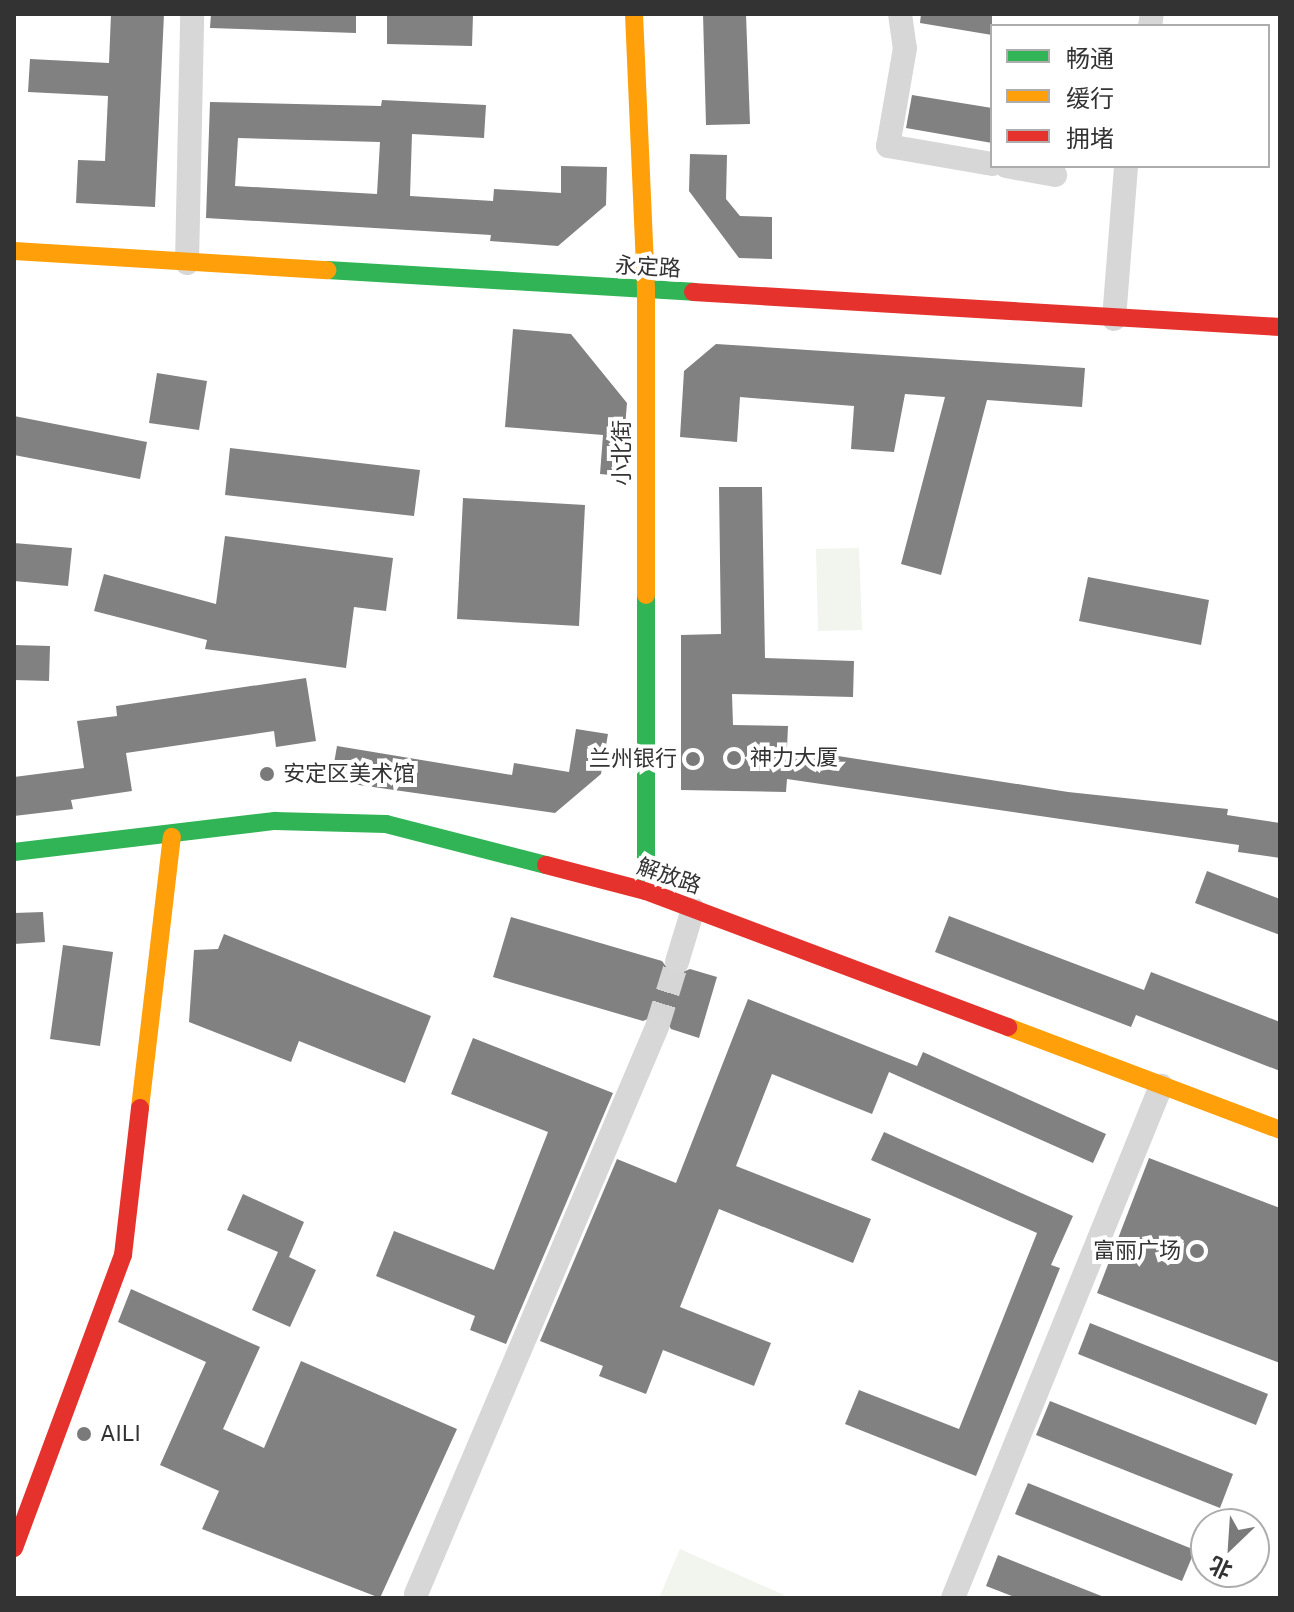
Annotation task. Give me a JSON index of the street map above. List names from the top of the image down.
{
  "streets": {
    "main road": ["永定路", "小北街", "解放路"]
  },
  "crossings": [
    ["永定路", "小北街"],
    ["小北街", "解放路"]
  ],
  "places": [
    "神力大厦",
    "兰州银行",
    "安定区美术馆",
    "富丽广场",
    "AILI"
  ],
  "legend": ["畅通", "缓行", "拥堵"],
  "north": "bottom left"
}
